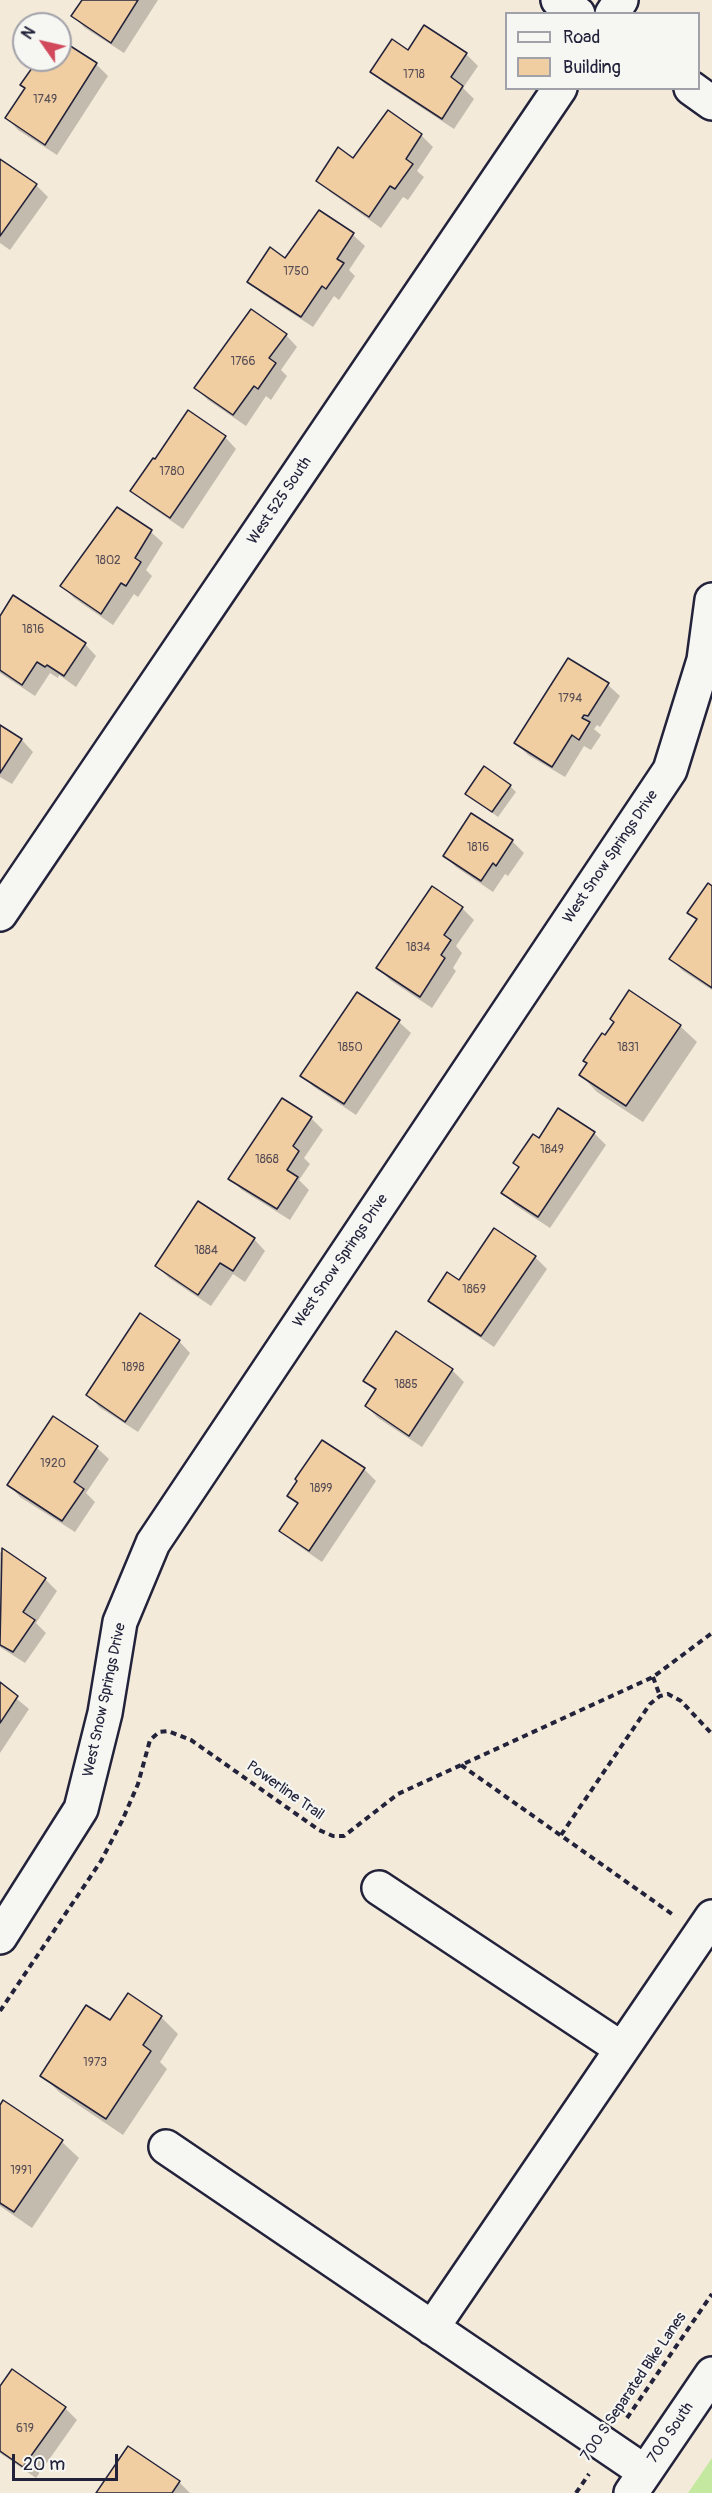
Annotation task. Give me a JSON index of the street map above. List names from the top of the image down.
{
  "streets": {
    "street": ["West 525 South", "West Snow Springs Drive", "700 South"],
    "path": ["Powerline Trail", "700 S Separated Bike Lanes"]
  },
  "house_numbers": [
    "1718",
    "1749",
    "1750",
    "1766",
    "1780",
    "1802",
    "1816",
    "1794",
    "1816",
    "1834",
    "1850",
    "1831",
    "1849",
    "1868",
    "1884",
    "1869",
    "1898",
    "1885",
    "1920",
    "1899",
    "1973",
    "1991",
    "619"
  ],
  "legend": ["Road", "Building"],
  "scale_bar": "20 m",
  "north": "top left"
}
